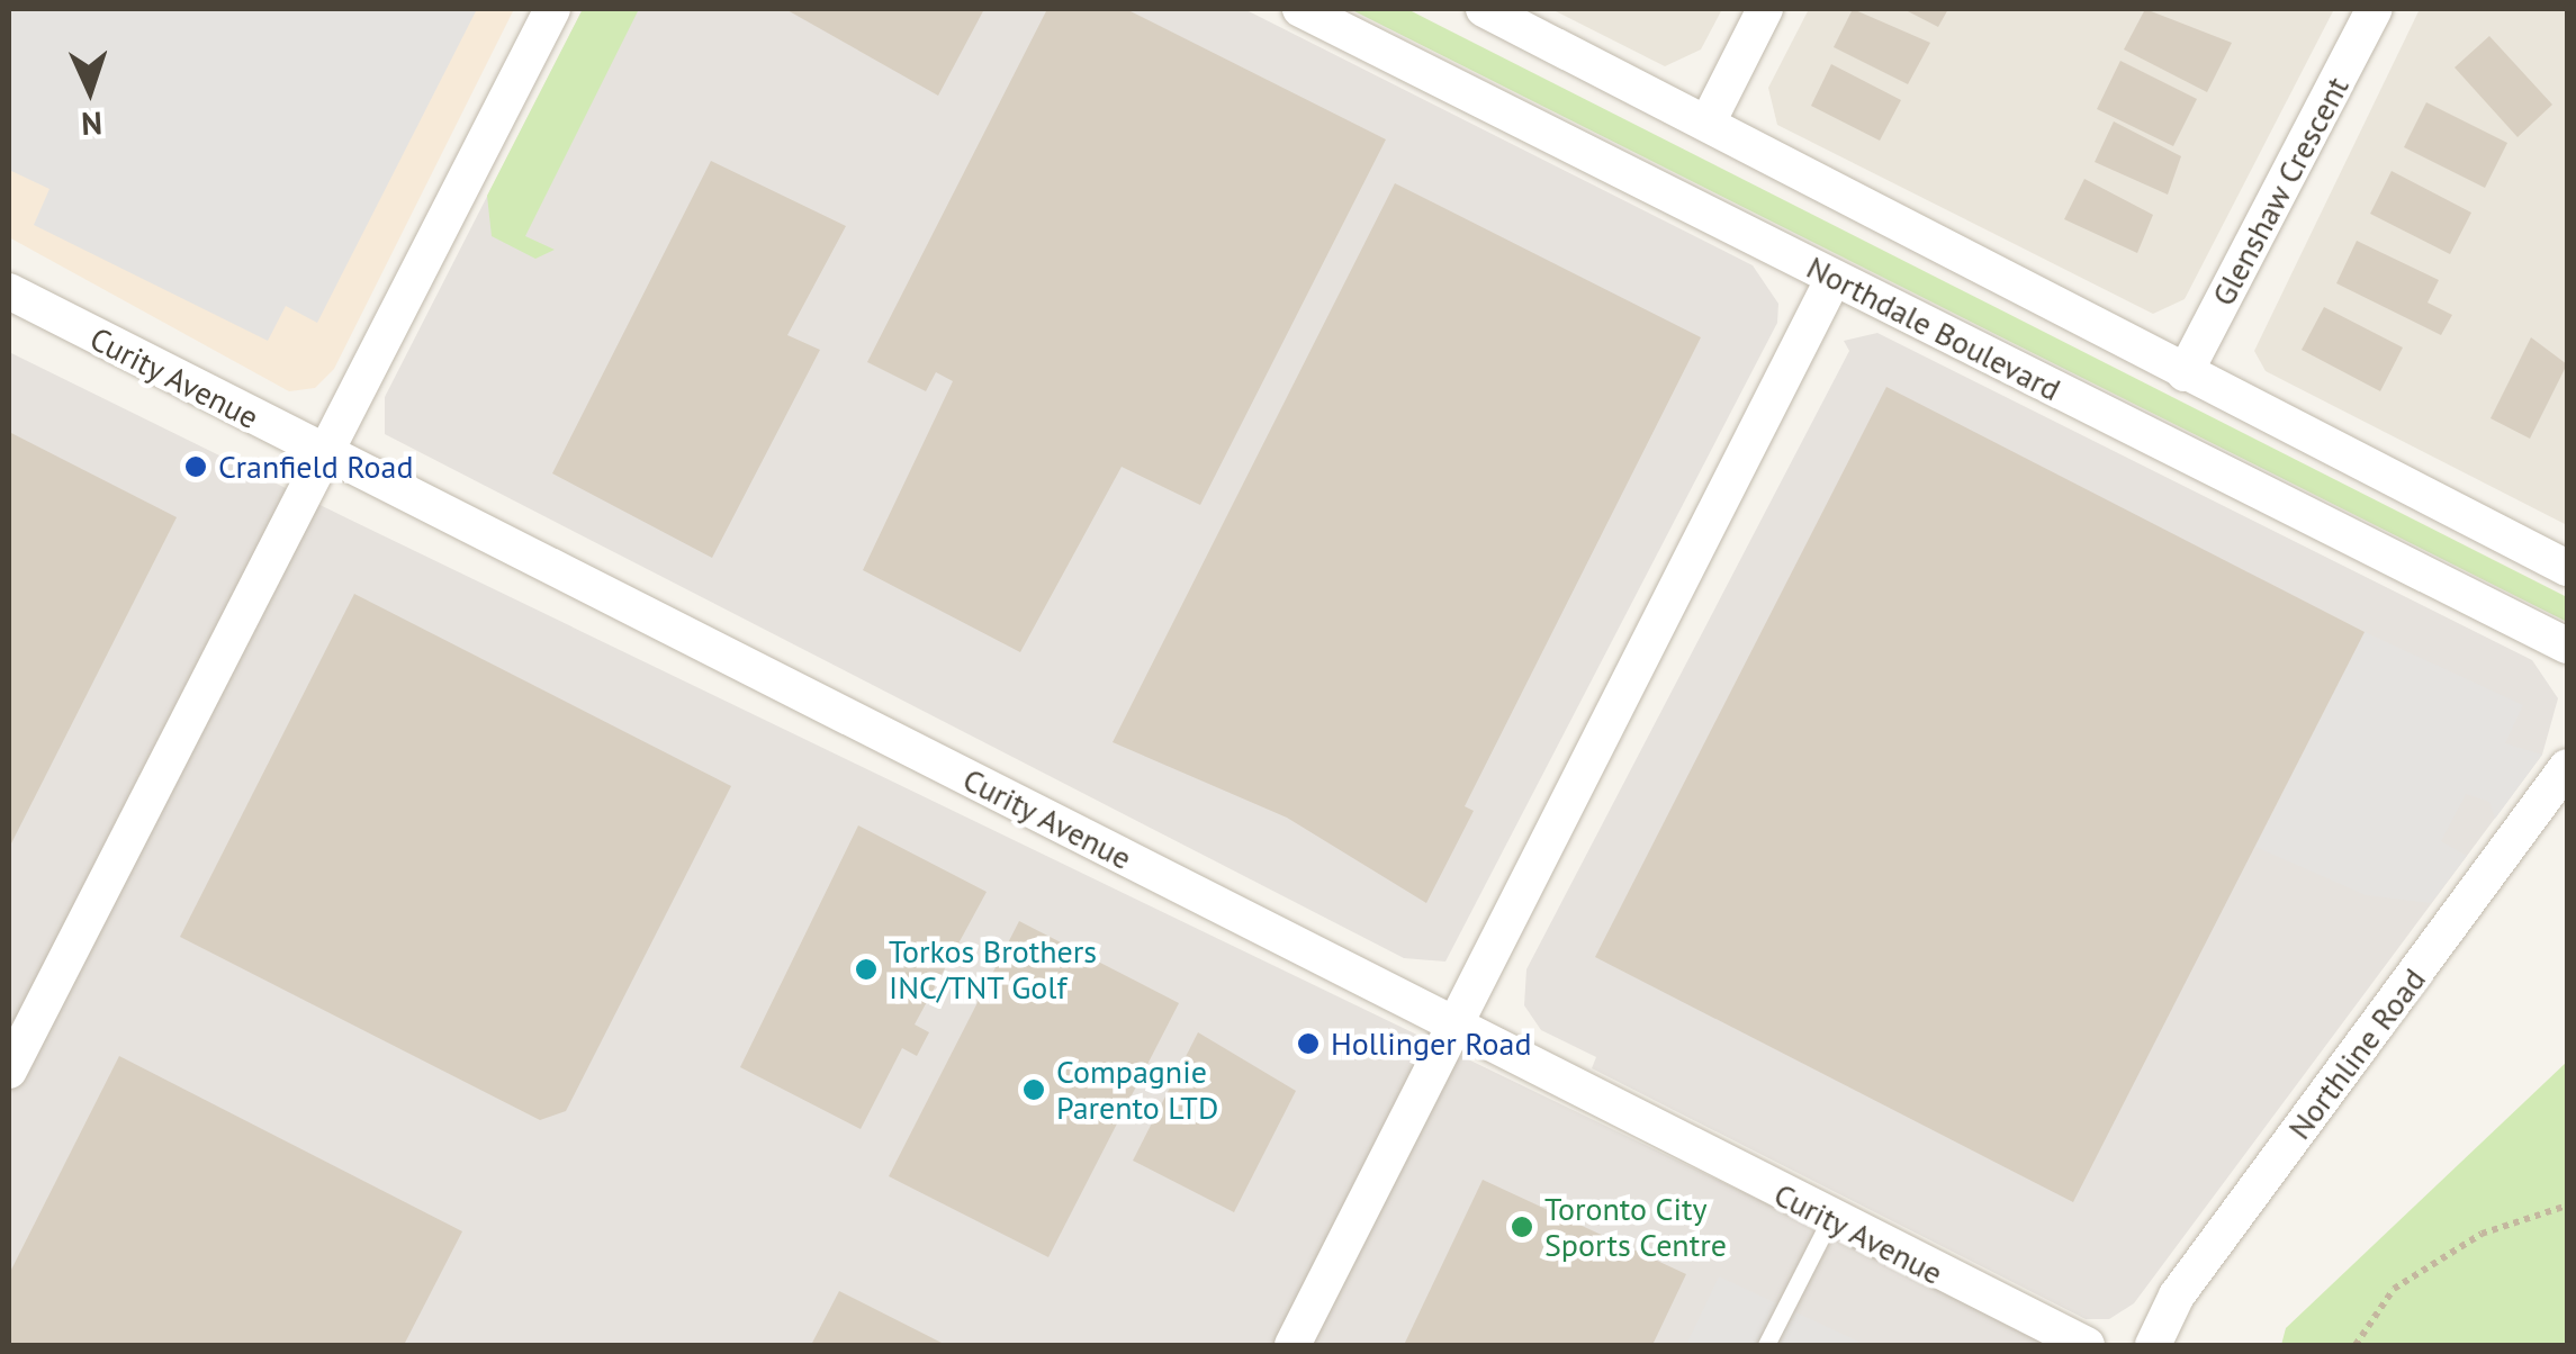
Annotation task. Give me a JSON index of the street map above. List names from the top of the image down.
{
  "streets": {
    "street": [
      "Glenshaw Crescent",
      "Northdale Boulevard",
      "Curity Avenue",
      "Northline Road"
    ]
  },
  "places": [
    "Cranfield Road",
    "Torkos Brothers INC/TNT Golf",
    "Hollinger Road",
    "Compagnie Parento LTD",
    "Toronto City Sports Centre"
  ],
  "north": "bottom"
}
